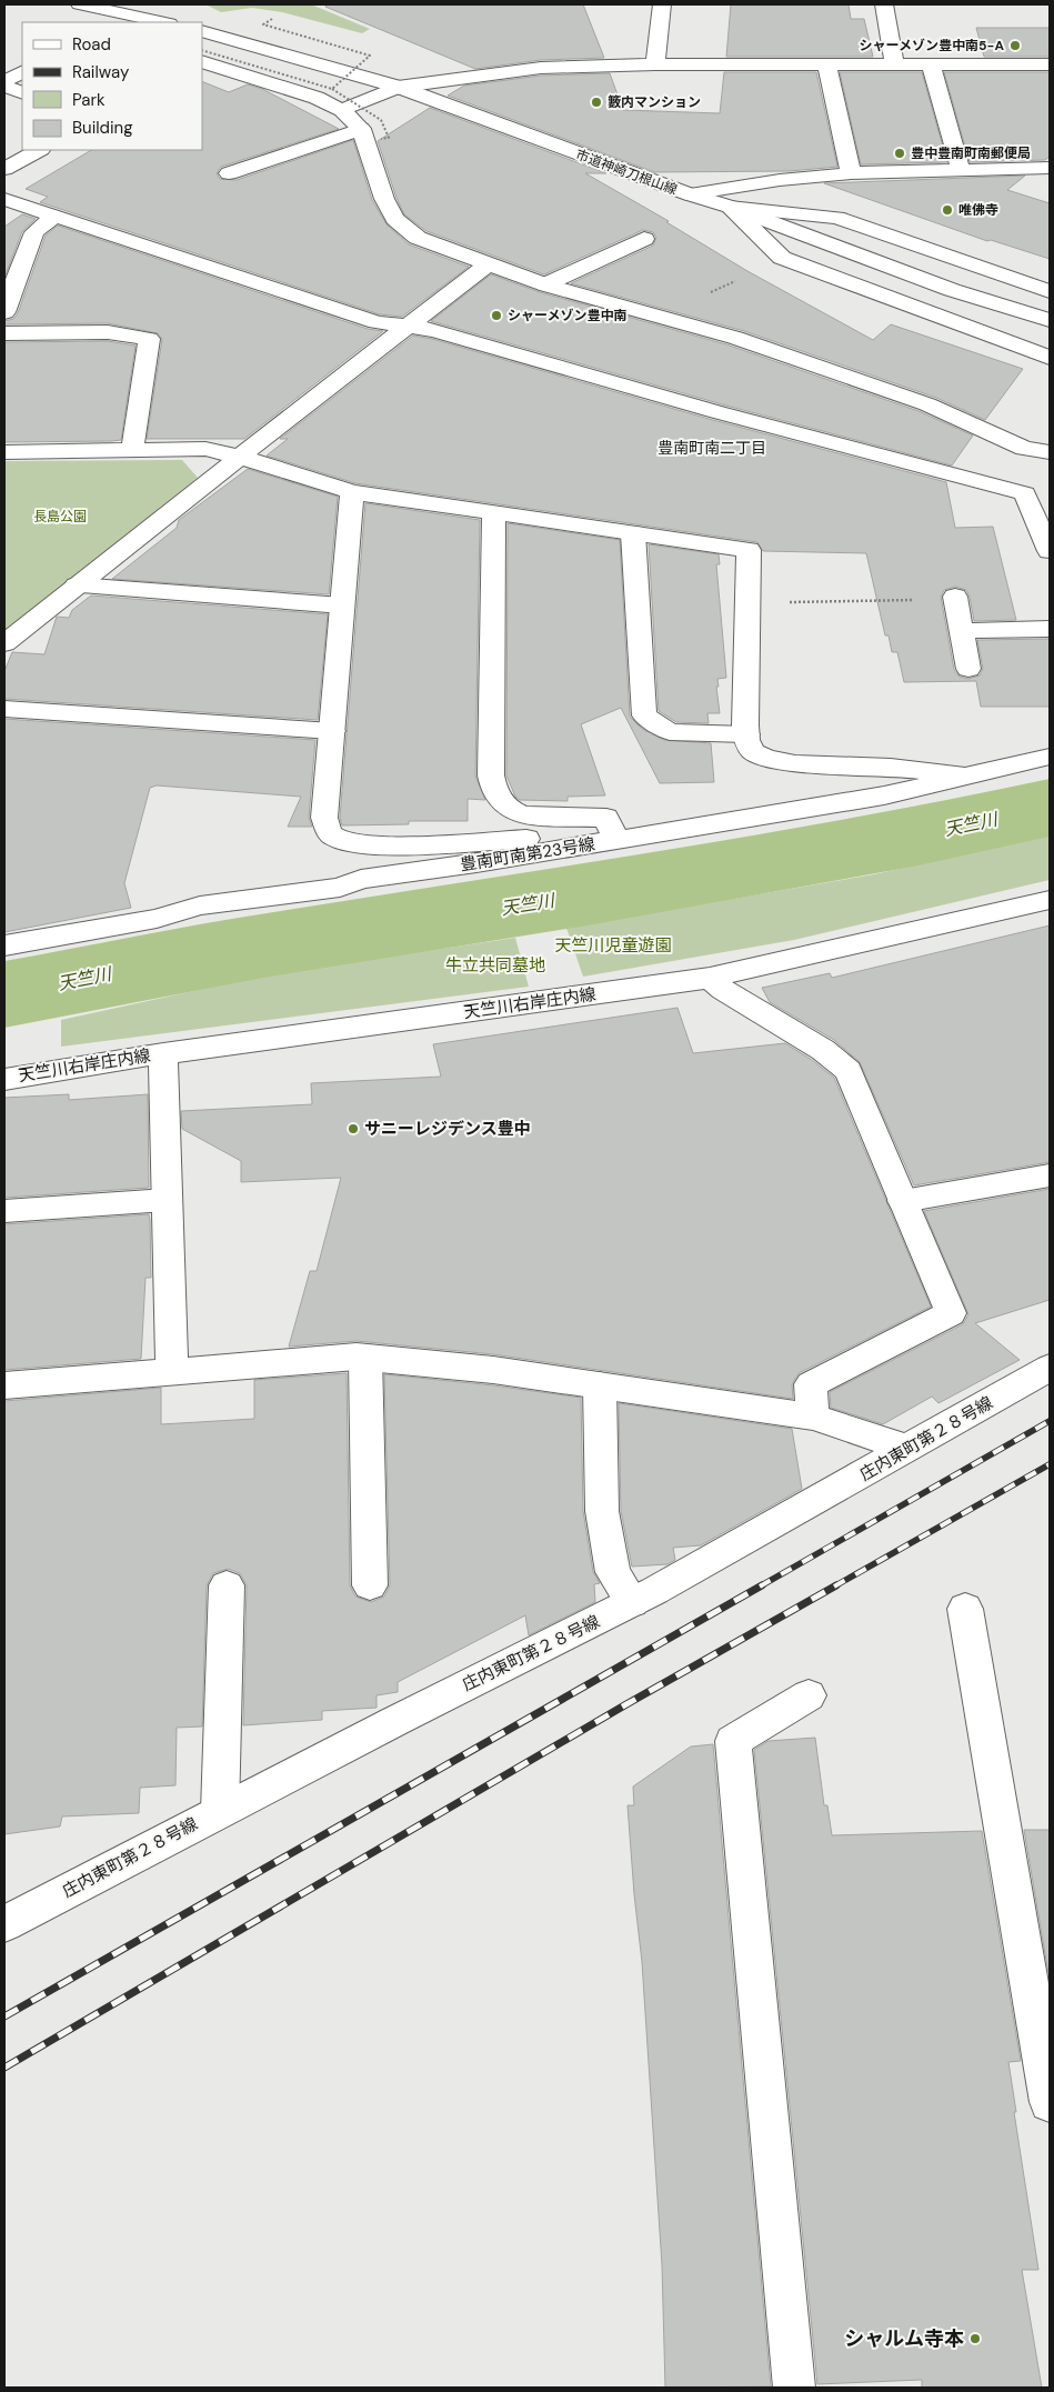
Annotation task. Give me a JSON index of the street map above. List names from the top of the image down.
{
  "streets": {
    "street": [
      "市道神崎刀根山線",
      "豊南町南第23号線",
      "天竺川右岸庄内線",
      "庄内東町第２８号線"
    ]
  },
  "districts": ["豊南町南二丁目"],
  "water": ["天竺川"],
  "parks": ["長島公園", "天竺川児童遊園", "牛立共同墓地"],
  "places": [
    "シャーメゾン豊中南5-A",
    "籔内マンション",
    "豊中豊南町南郵便局",
    "唯佛寺",
    "シャーメゾン豊中南",
    "サニーレジデンス豊中",
    "シャルム寺本"
  ],
  "legend": [
    "Road",
    "Railway",
    "Park",
    "Building"
  ]
}
